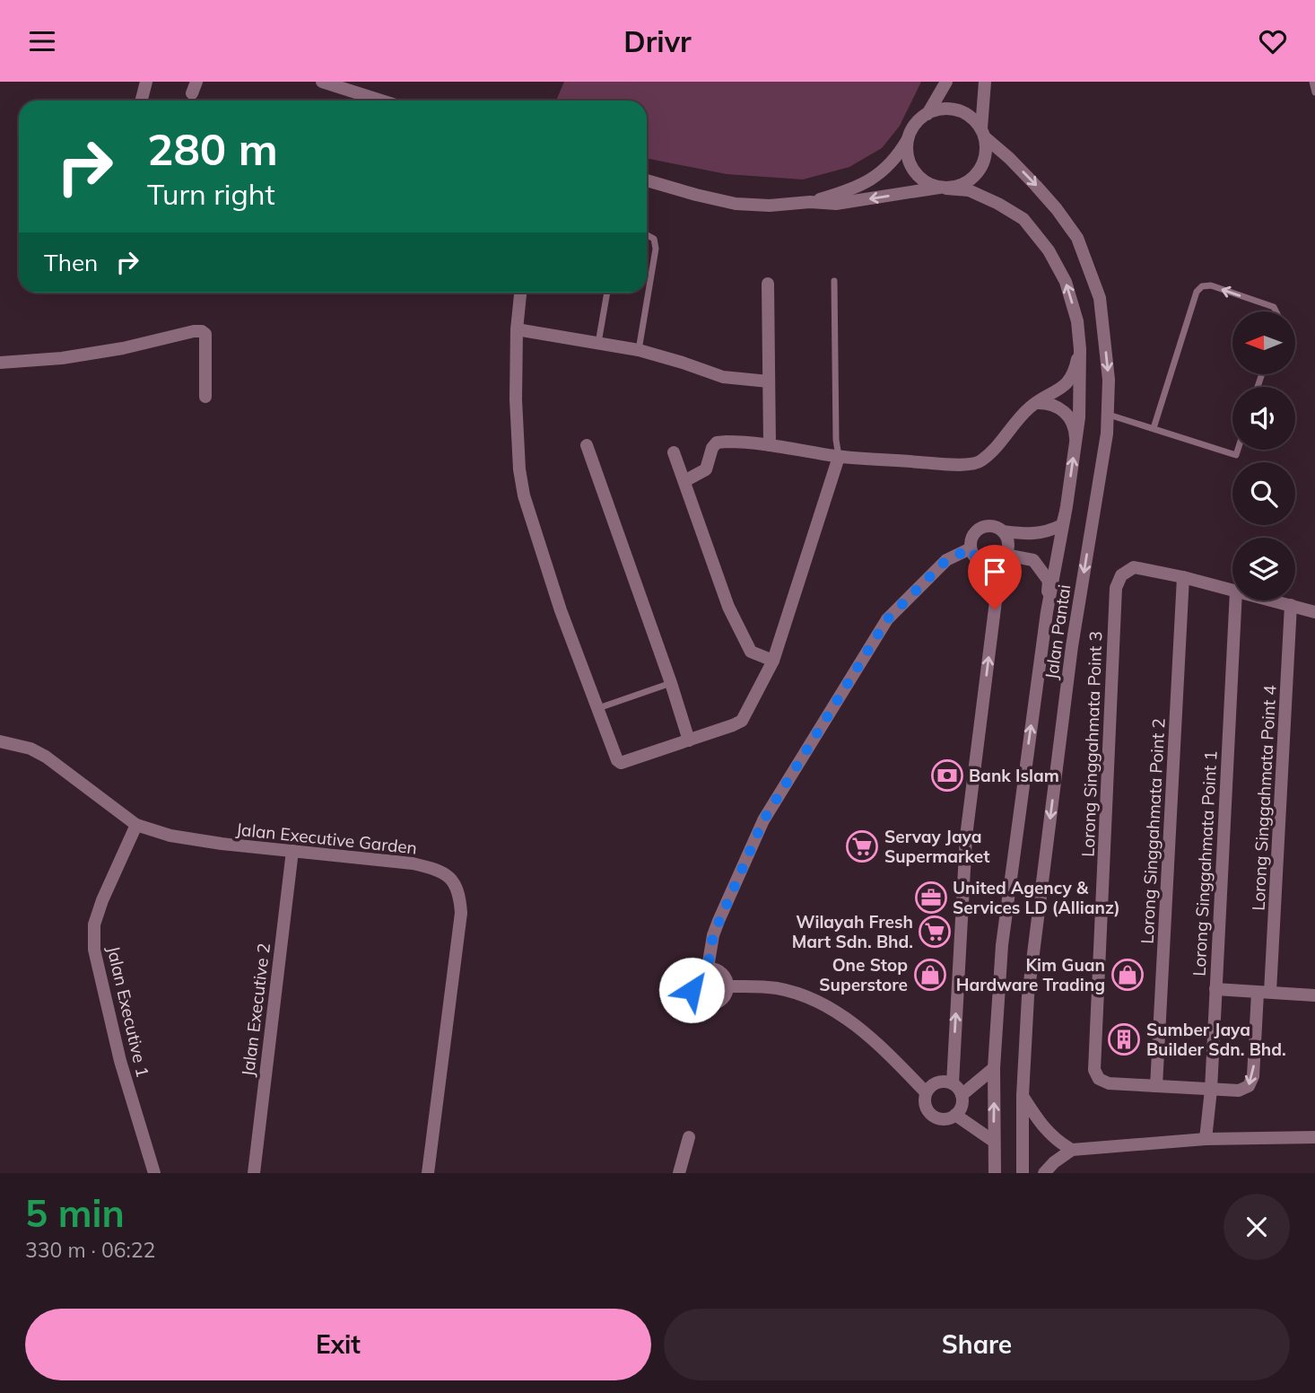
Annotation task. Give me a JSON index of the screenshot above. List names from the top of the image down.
{
  "streets": {
    "street": [
      "Jalan Pantai",
      "Lorong Singgahmata Point 3",
      "Lorong Singgahmata Point 4",
      "Lorong Singgahmata Point 2",
      "Jalan Executive Garden",
      "Lorong Singgahmata Point 1",
      "Jalan Executive 2",
      "Jalan Executive 1"
    ]
  },
  "crossings": [
    ["Lorong Singgahmata Point 3", "Lorong Singgahmata Point 4"],
    ["Lorong Singgahmata Point 3", "Lorong Singgahmata Point 2"],
    ["Lorong Singgahmata Point 3", "Lorong Singgahmata Point 1"],
    ["Lorong Singgahmata Point 4", "Lorong Singgahmata Point 1"],
    ["Jalan Executive Garden", "Jalan Executive 2"],
    ["Jalan Executive Garden", "Jalan Executive 1"]
  ],
  "places": {
    "bank": ["Bank Islam"],
    "supermarket": ["Servay Jaya Supermarket", "Wilayah Fresh Mart Sdn. Bhd."],
    "office": ["United Agency & Services LD (Allianz)"],
    "shop": ["One Stop Superstore", "Kim Guan Hardware Trading"],
    "building": ["Sumber Jaya Builder Sdn. Bhd."]
  },
  "north": "left",
  "page": {
    "header": "Drivr",
    "turn": ["280 m", "Turn right"],
    "then": "Then",
    "heading": ["5 min", "330 m · 06:22"],
    "buttons": ["Exit", "Share"]
  }
}
